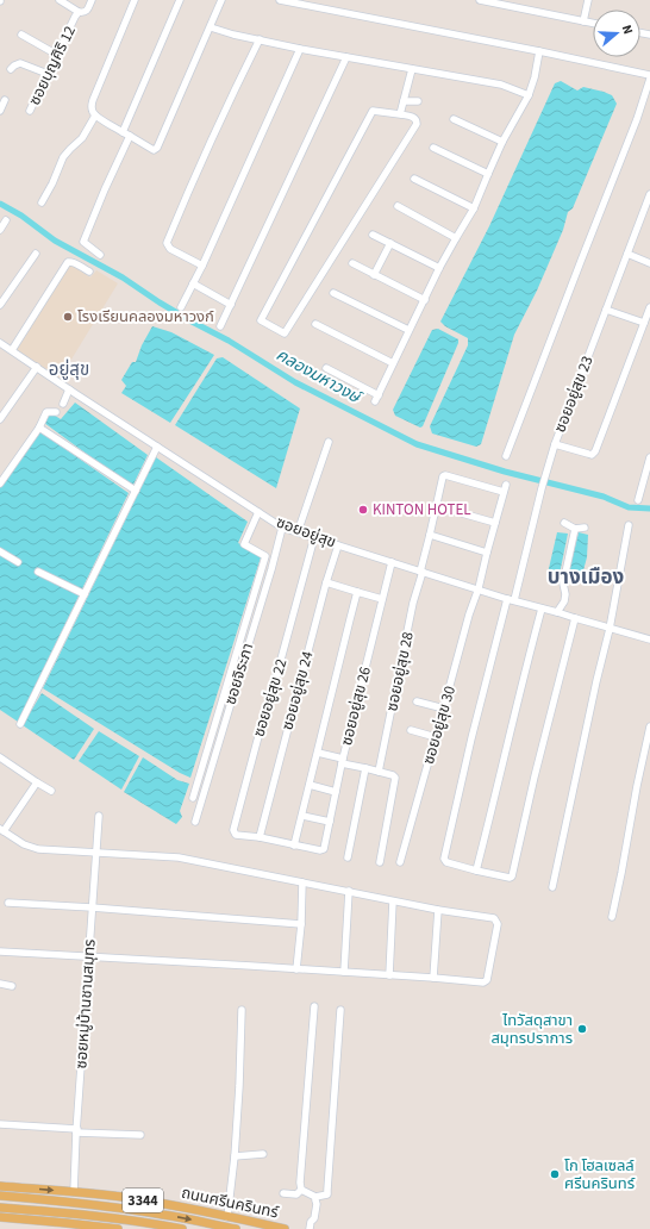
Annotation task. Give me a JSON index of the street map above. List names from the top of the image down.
{
  "streets": {
    "main road": ["3344", "ถนนศรีนครินทร์"],
    "street": [
      "ซอยบุญศิริ 12",
      "ซอยอยู่สุข 23",
      "ซอยอยู่สุข",
      "ซอยอยู่สุข 28",
      "ซอยจิระภา",
      "ซอยอยู่สุข 24",
      "ซอยอยู่สุข 22",
      "ซอยอยู่สุข 26",
      "ซอยอยู่สุข 30",
      "ซอยหมู่บ้านชานสมุทร"
    ]
  },
  "crossings": [
    ["ซอยอยู่สุข 23", "ซอยอยู่สุข"],
    ["ซอยอยู่สุข", "ซอยอยู่สุข 28"],
    ["ซอยอยู่สุข", "ซอยจิระภา"],
    ["ซอยอยู่สุข", "ซอยอยู่สุข 24"],
    ["ซอยอยู่สุข", "ซอยอยู่สุข 22"],
    ["ซอยอยู่สุข", "ซอยอยู่สุข 26"],
    ["ซอยอยู่สุข", "ซอยอยู่สุข 30"],
    ["ซอยอยู่สุข 28", "ซอยอยู่สุข 30"],
    ["ซอยอยู่สุข 24", "ซอยอยู่สุข 22"],
    ["ซอยหมู่บ้านชานสมุทร", "ถนนศรีนครินทร์"]
  ],
  "districts": ["อยู่สุข", "บางเมือง"],
  "water": ["คลองมหาวงษ์"],
  "places": [
    "โรงเรียนคลองมหาวงก์",
    "KINTON HOTEL",
    "ไทวัสดุสาขา สมุทรปราการ",
    "โก โฮลเซลล์ ศรีนครินทร์"
  ],
  "north": "right"
}
